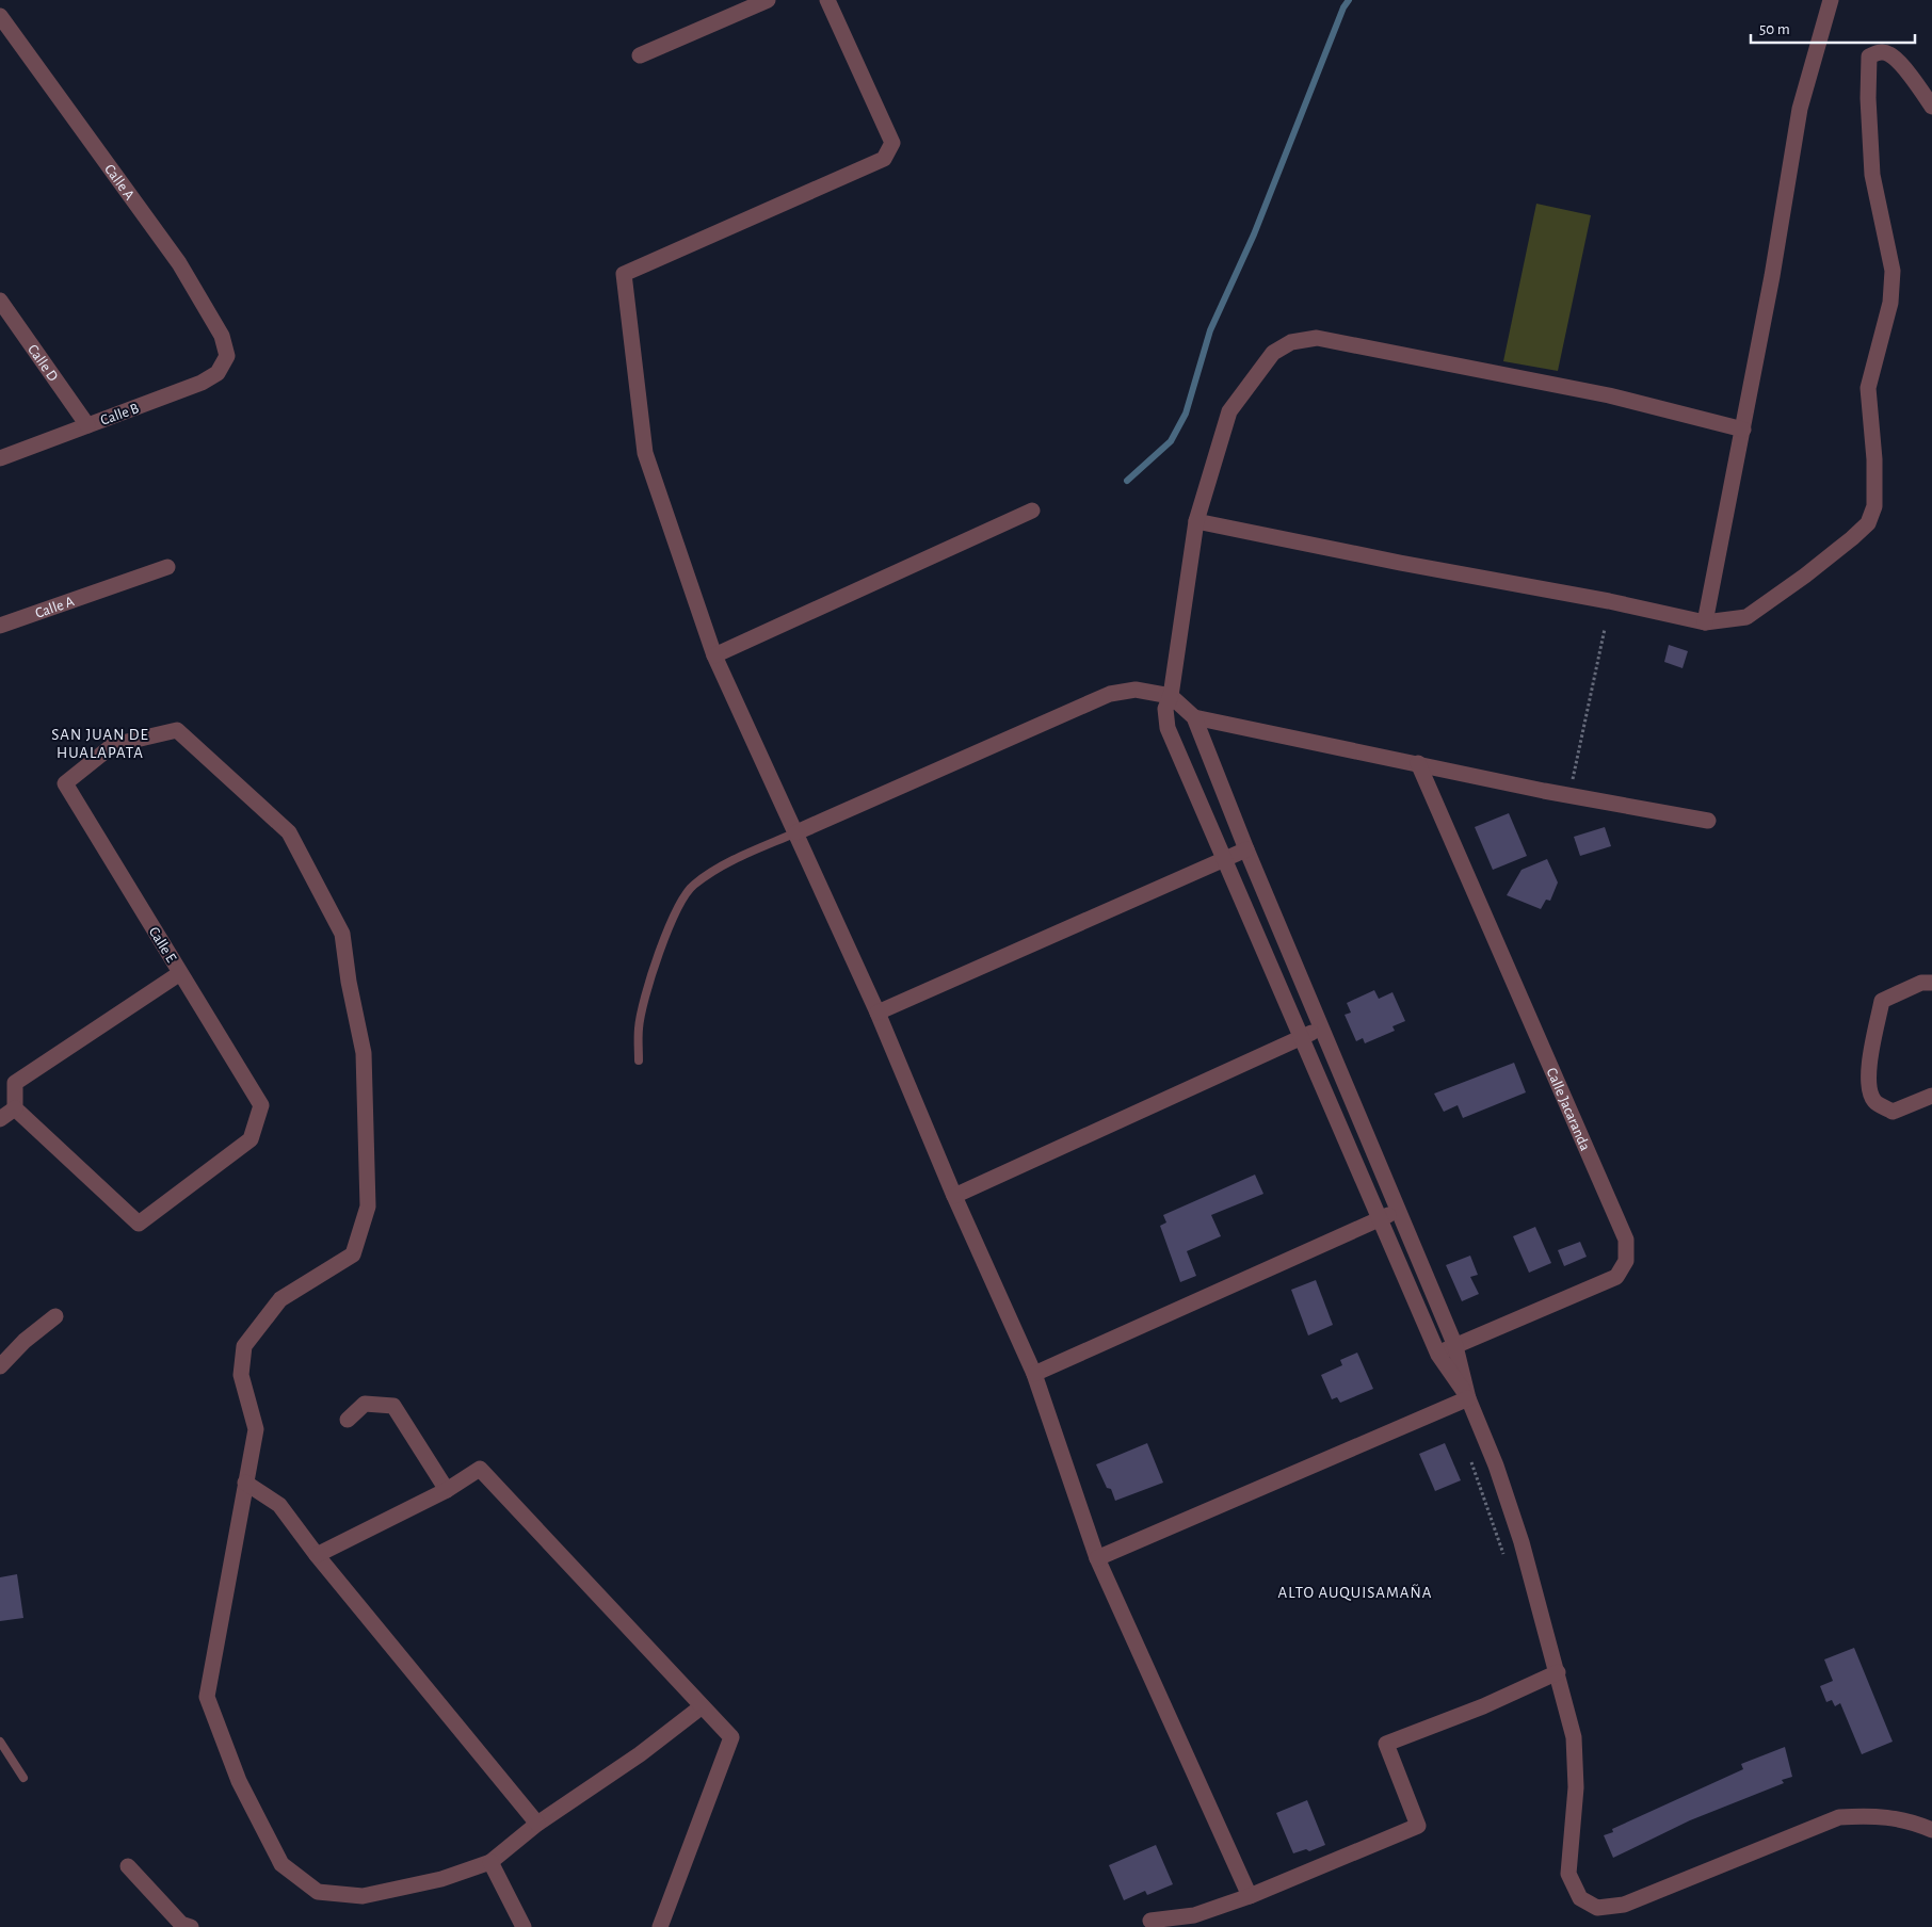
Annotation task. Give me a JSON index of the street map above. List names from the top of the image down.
{
  "streets": {
    "street": [
      "Calle A",
      "Calle D",
      "Calle B",
      "Calle E",
      "Calle Jacaranda"
    ]
  },
  "crossings": [
    ["Calle A", "Calle B"],
    ["Calle D", "Calle B"]
  ],
  "districts": ["SAN JUAN DE HUALAPATA", "ALTO AUQUISAMAÑA"],
  "scale_bar": "50 m"
}
